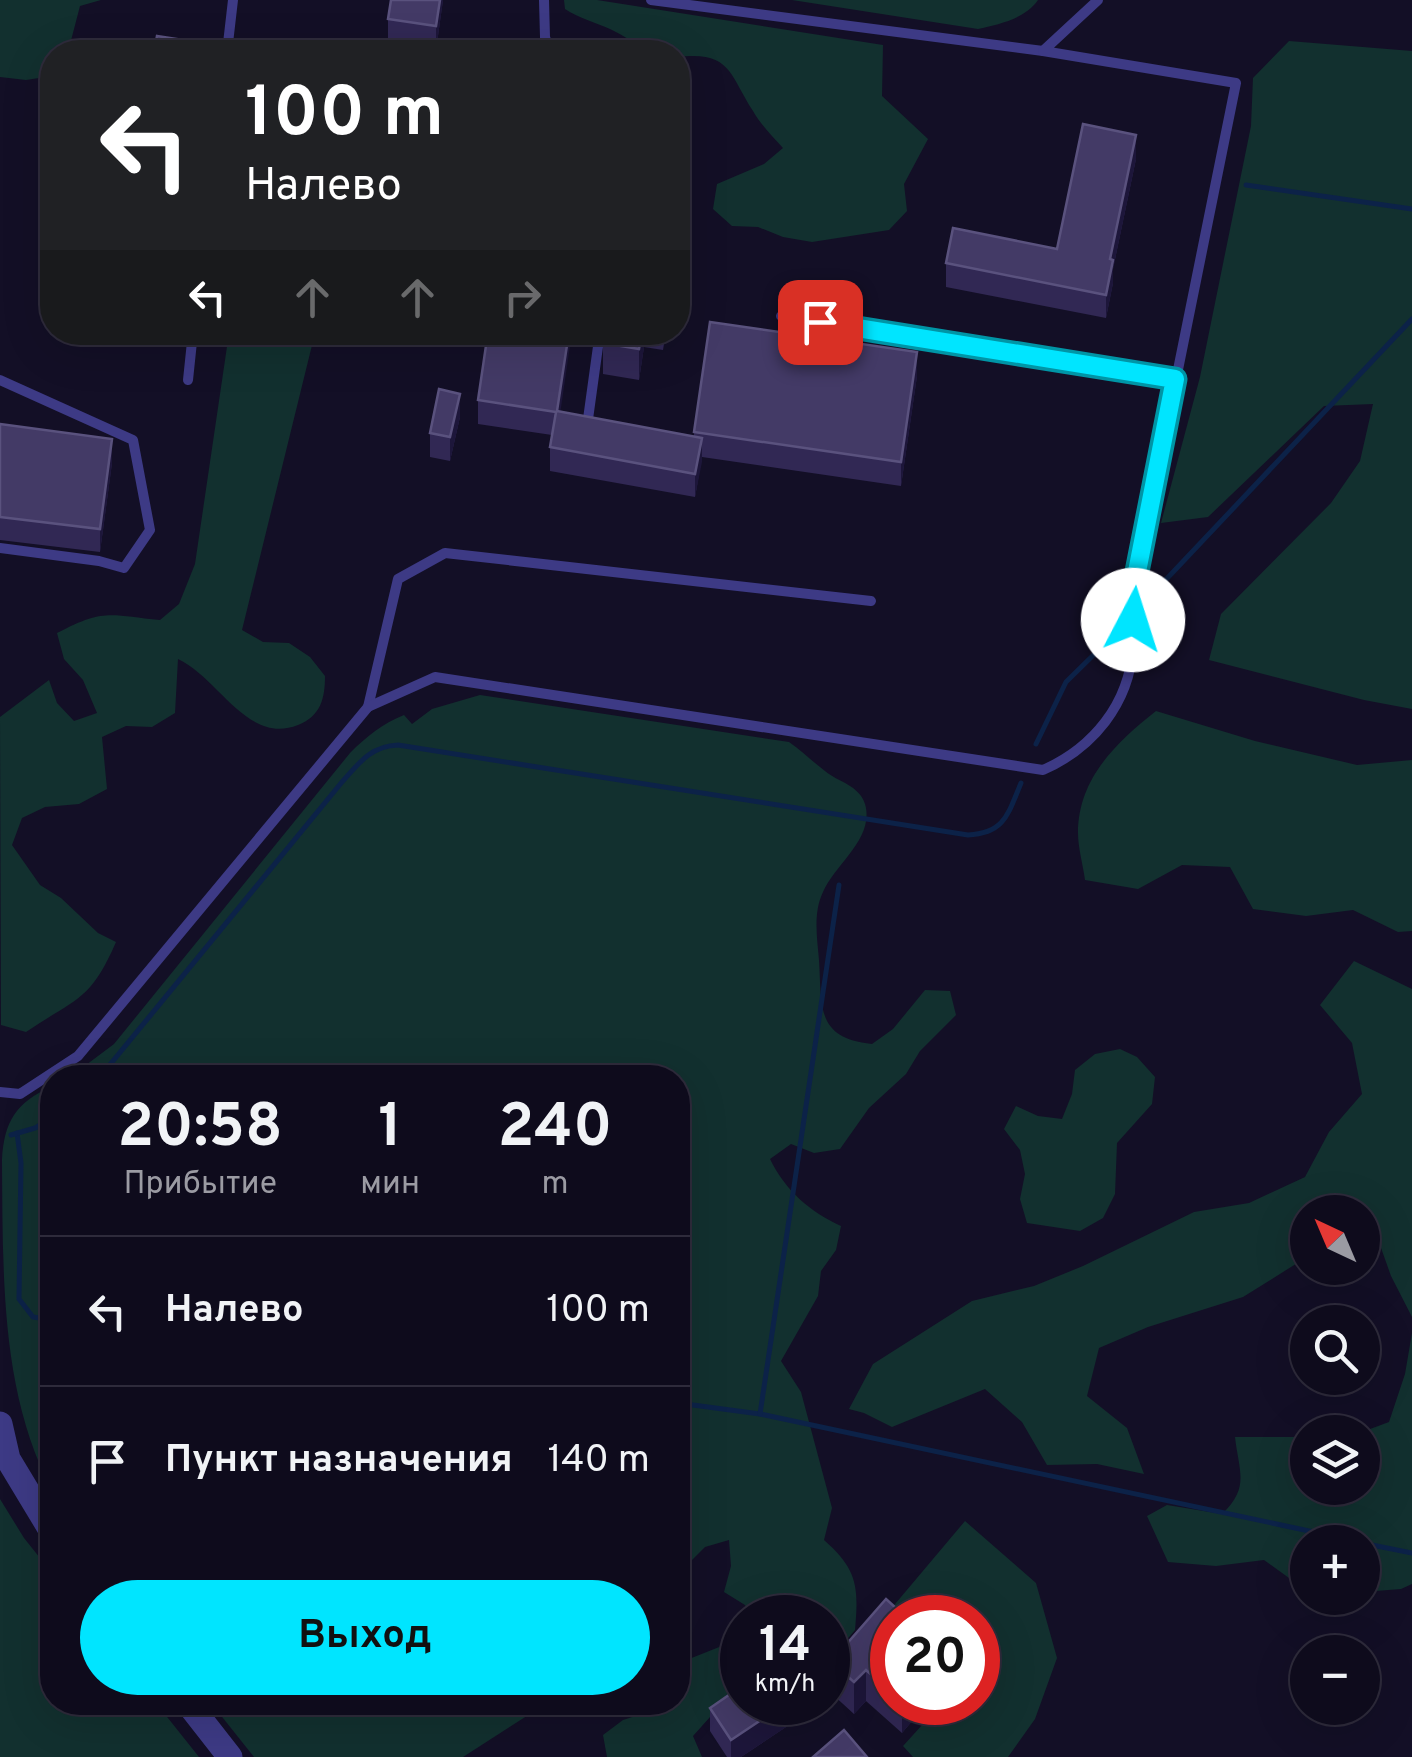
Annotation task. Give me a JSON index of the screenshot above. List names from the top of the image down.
{
  "north": "top left",
  "page": {
    "turn": ["100 m", "Налево"],
    "eta": [
      "20:58",
      "Прибытие",
      "1",
      "мин",
      "240",
      "m"
    ],
    "map_buttons": ["+", "−"],
    "list": [
      {
        "name": "Налево",
        "value": "100 m"
      },
      {
        "name": "Пункт назначения",
        "value": "140 m"
      }
    ],
    "buttons": "Выход",
    "speed": "14 km/h",
    "limit": "20"
  }
}
